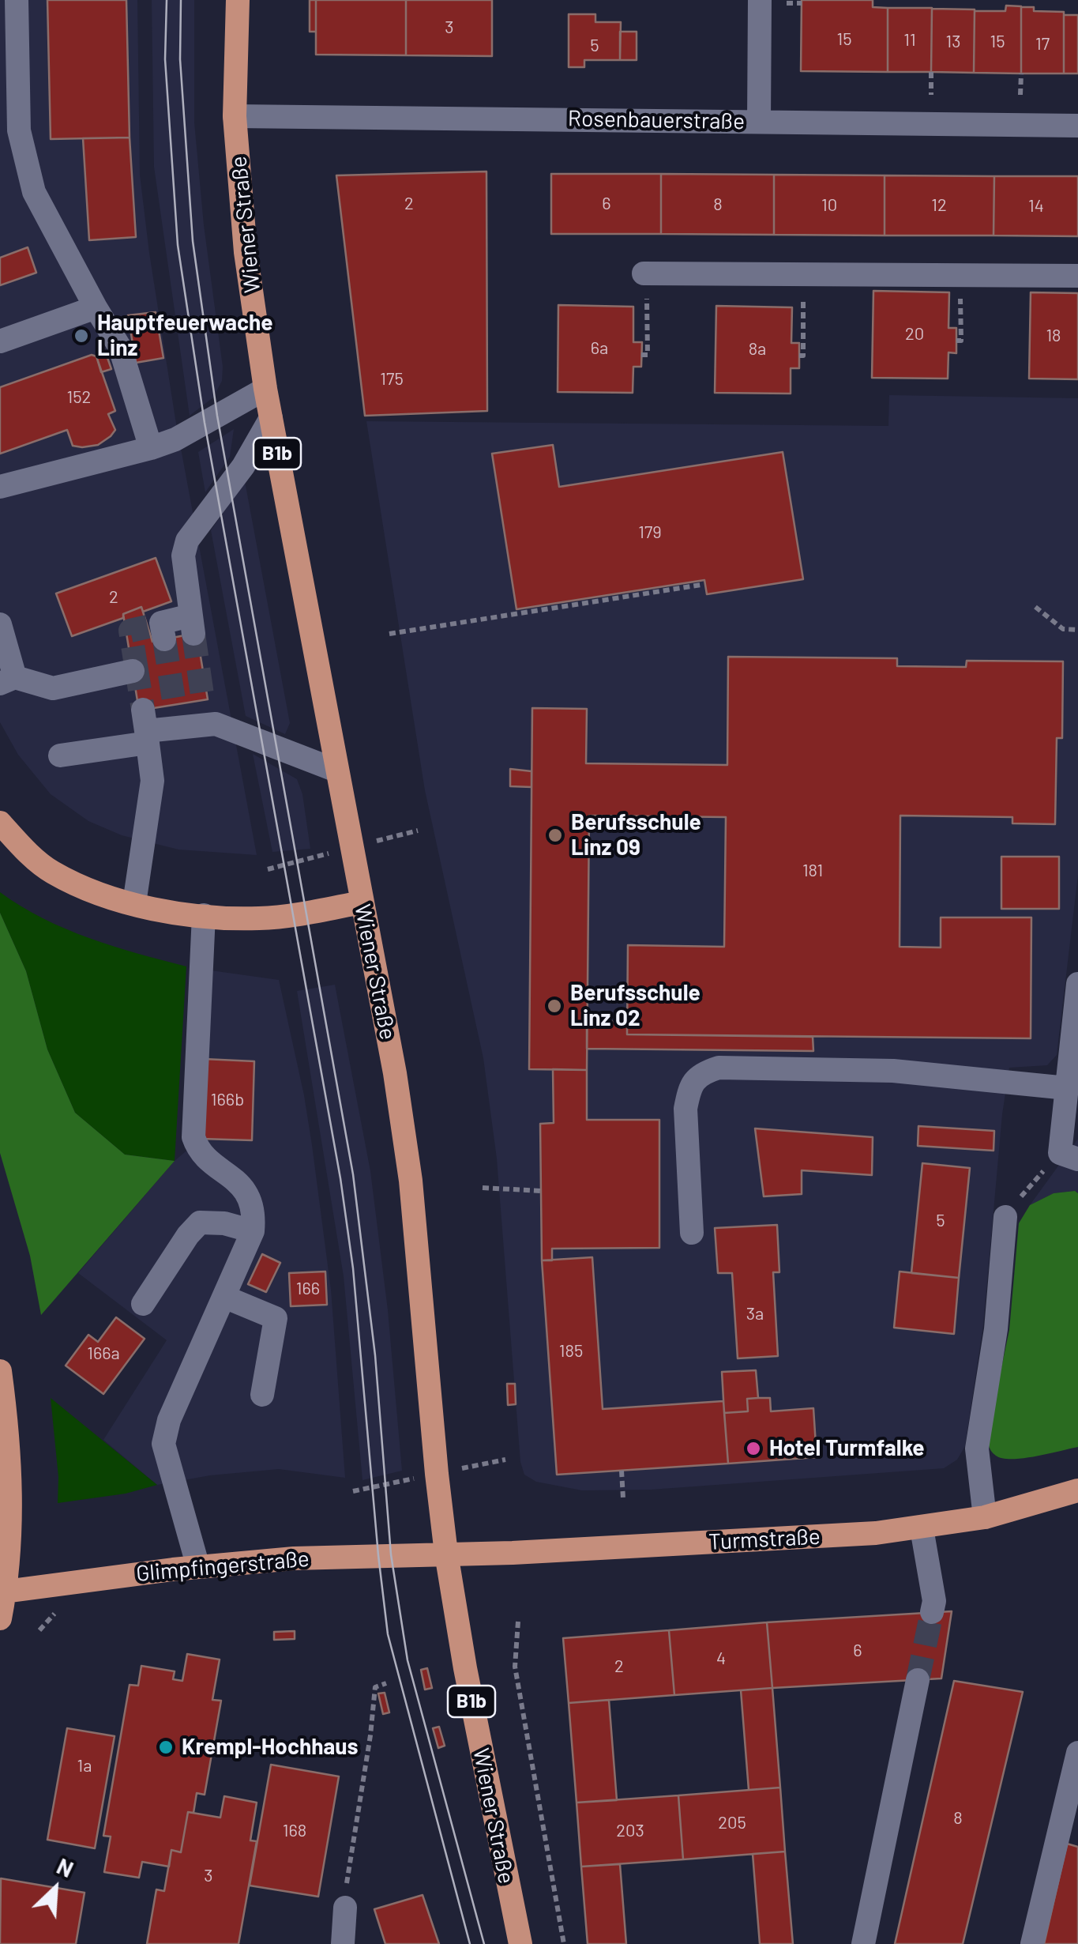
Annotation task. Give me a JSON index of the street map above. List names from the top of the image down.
{
  "streets": {
    "main road": [
      "Wiener Straße",
      "B1b",
      "Turmstraße",
      "Glimpfingerstraße"
    ],
    "street": ["Rosenbauerstraße"]
  },
  "crossings": [
    ["Rosenbauerstraße", "Wiener Straße"],
    ["Wiener Straße", "Turmstraße"],
    ["Wiener Straße", "Glimpfingerstraße"],
    ["Turmstraße", "Glimpfingerstraße"]
  ],
  "places": [
    "Hauptfeuerwache Linz",
    "Berufsschule Linz 09",
    "Berufsschule Linz 02",
    "Hotel Turmfalke",
    "Krempl-Hochhaus"
  ],
  "house_numbers": [
    "3",
    "15",
    "11",
    "13",
    "15",
    "17",
    "5",
    "2",
    "6",
    "8",
    "10",
    "12",
    "14",
    "20",
    "18",
    "6a",
    "8a",
    "175",
    "152",
    "179",
    "2",
    "181",
    "166b",
    "5",
    "166",
    "3a",
    "185",
    "166a",
    "6",
    "4",
    "2",
    "1a",
    "8",
    "205",
    "168",
    "203",
    "3"
  ],
  "north": "top right"
}
